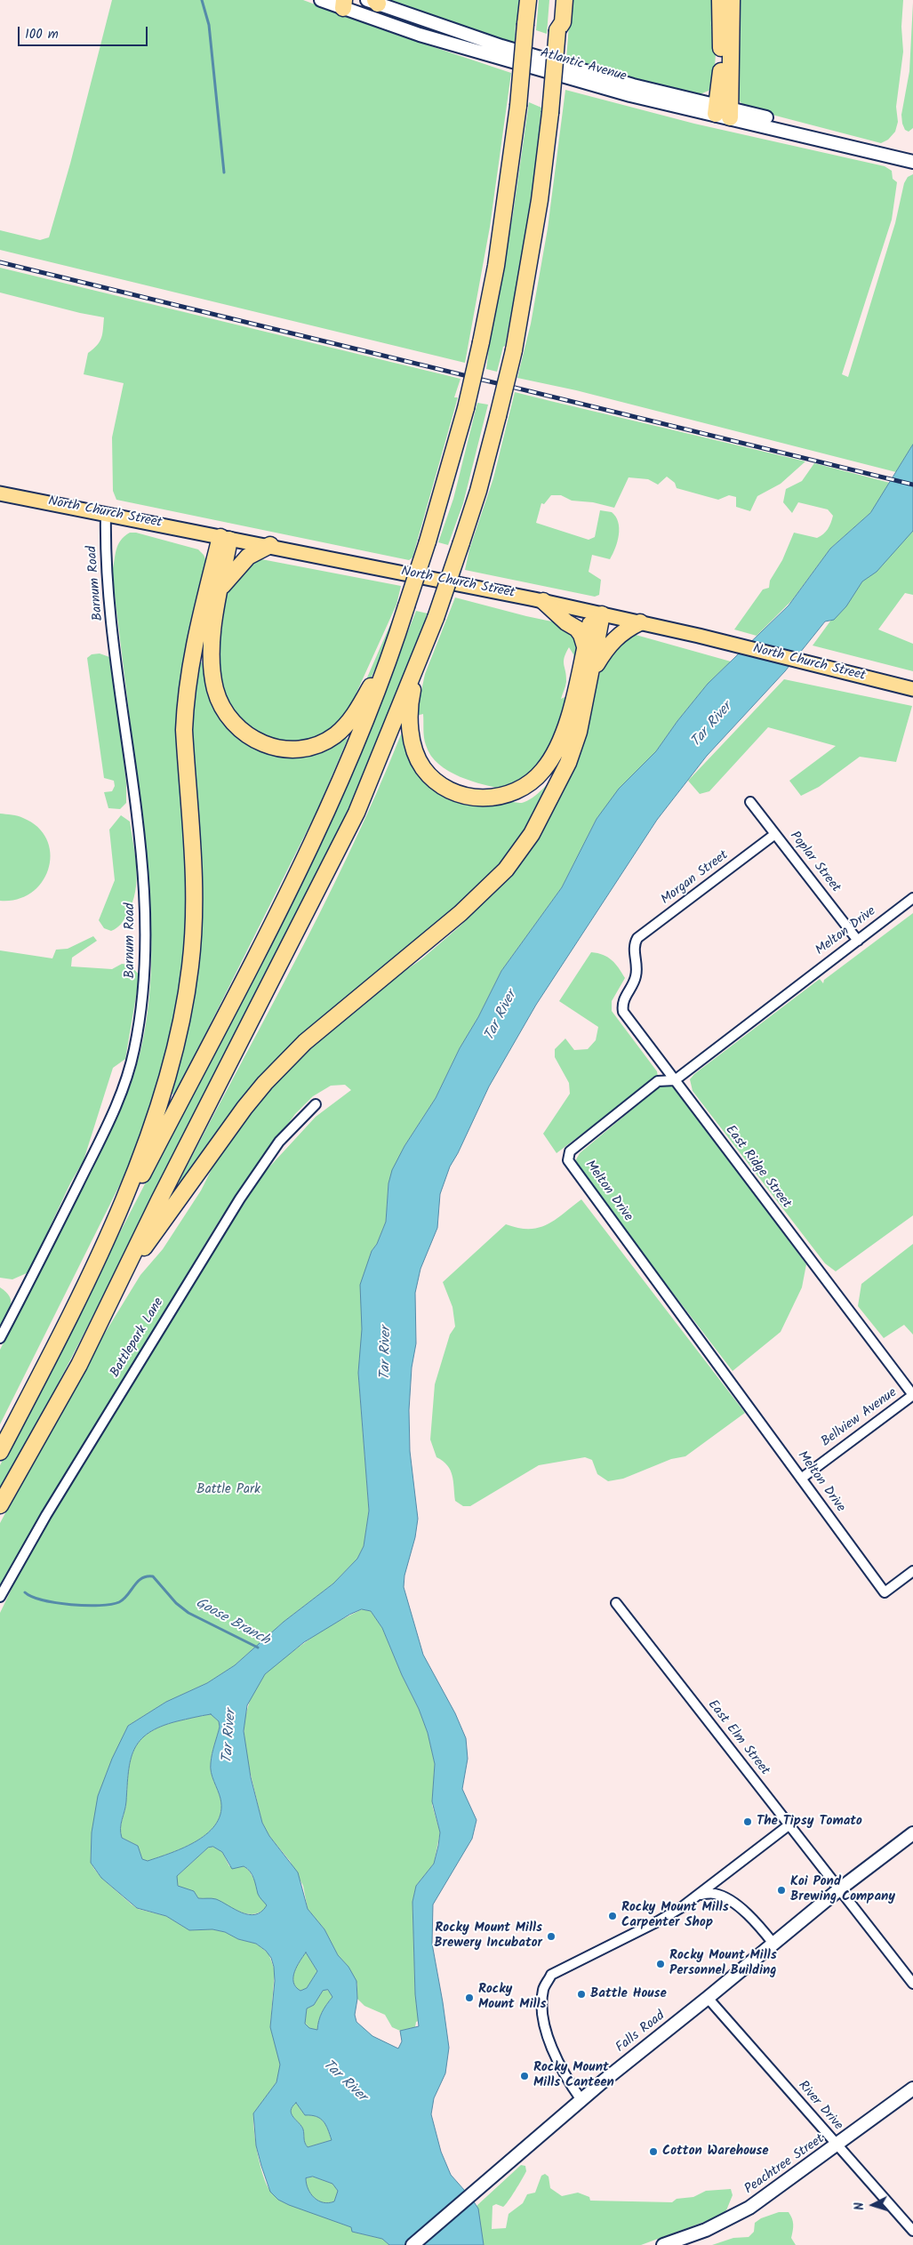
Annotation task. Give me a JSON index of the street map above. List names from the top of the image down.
{
  "streets": {
    "main road": [
      "Atlantic Avenue",
      "North Church Street",
      "Falls Road",
      "Peachtree Street"
    ],
    "street": [
      "Barnum Road",
      "Poplar Street",
      "Morgan Street",
      "Melton Drive",
      "East Ridge Street",
      "Battlepark Lane",
      "Bellview Avenue",
      "East Elm Street",
      "River Drive"
    ]
  },
  "crossings": [
    ["North Church Street", "Barnum Road"],
    ["Poplar Street", "Morgan Street"],
    ["Poplar Street", "Melton Drive"],
    ["Morgan Street", "East Ridge Street"],
    ["Melton Drive", "East Ridge Street"],
    ["Melton Drive", "Bellview Avenue"],
    ["East Ridge Street", "Bellview Avenue"],
    ["East Elm Street", "Falls Road"],
    ["Falls Road", "River Drive"],
    ["River Drive", "Peachtree Street"]
  ],
  "water": ["Tar River", "Goose Branch"],
  "parks": ["Battle Park"],
  "places": [
    "The Tipsy Tomato",
    "Koi Pond Brewing Company",
    "Rocky Mount Mills Carpenter Shop",
    "Rocky Mount Mills Brewery Incubator",
    "Rocky Mount Mills Personnel Building",
    "Battle House",
    "Rocky Mount Mills",
    "Rocky Mount Mills Canteen",
    "Cotton Warehouse"
  ],
  "scale_bar": "100 m",
  "north": "left"
}
